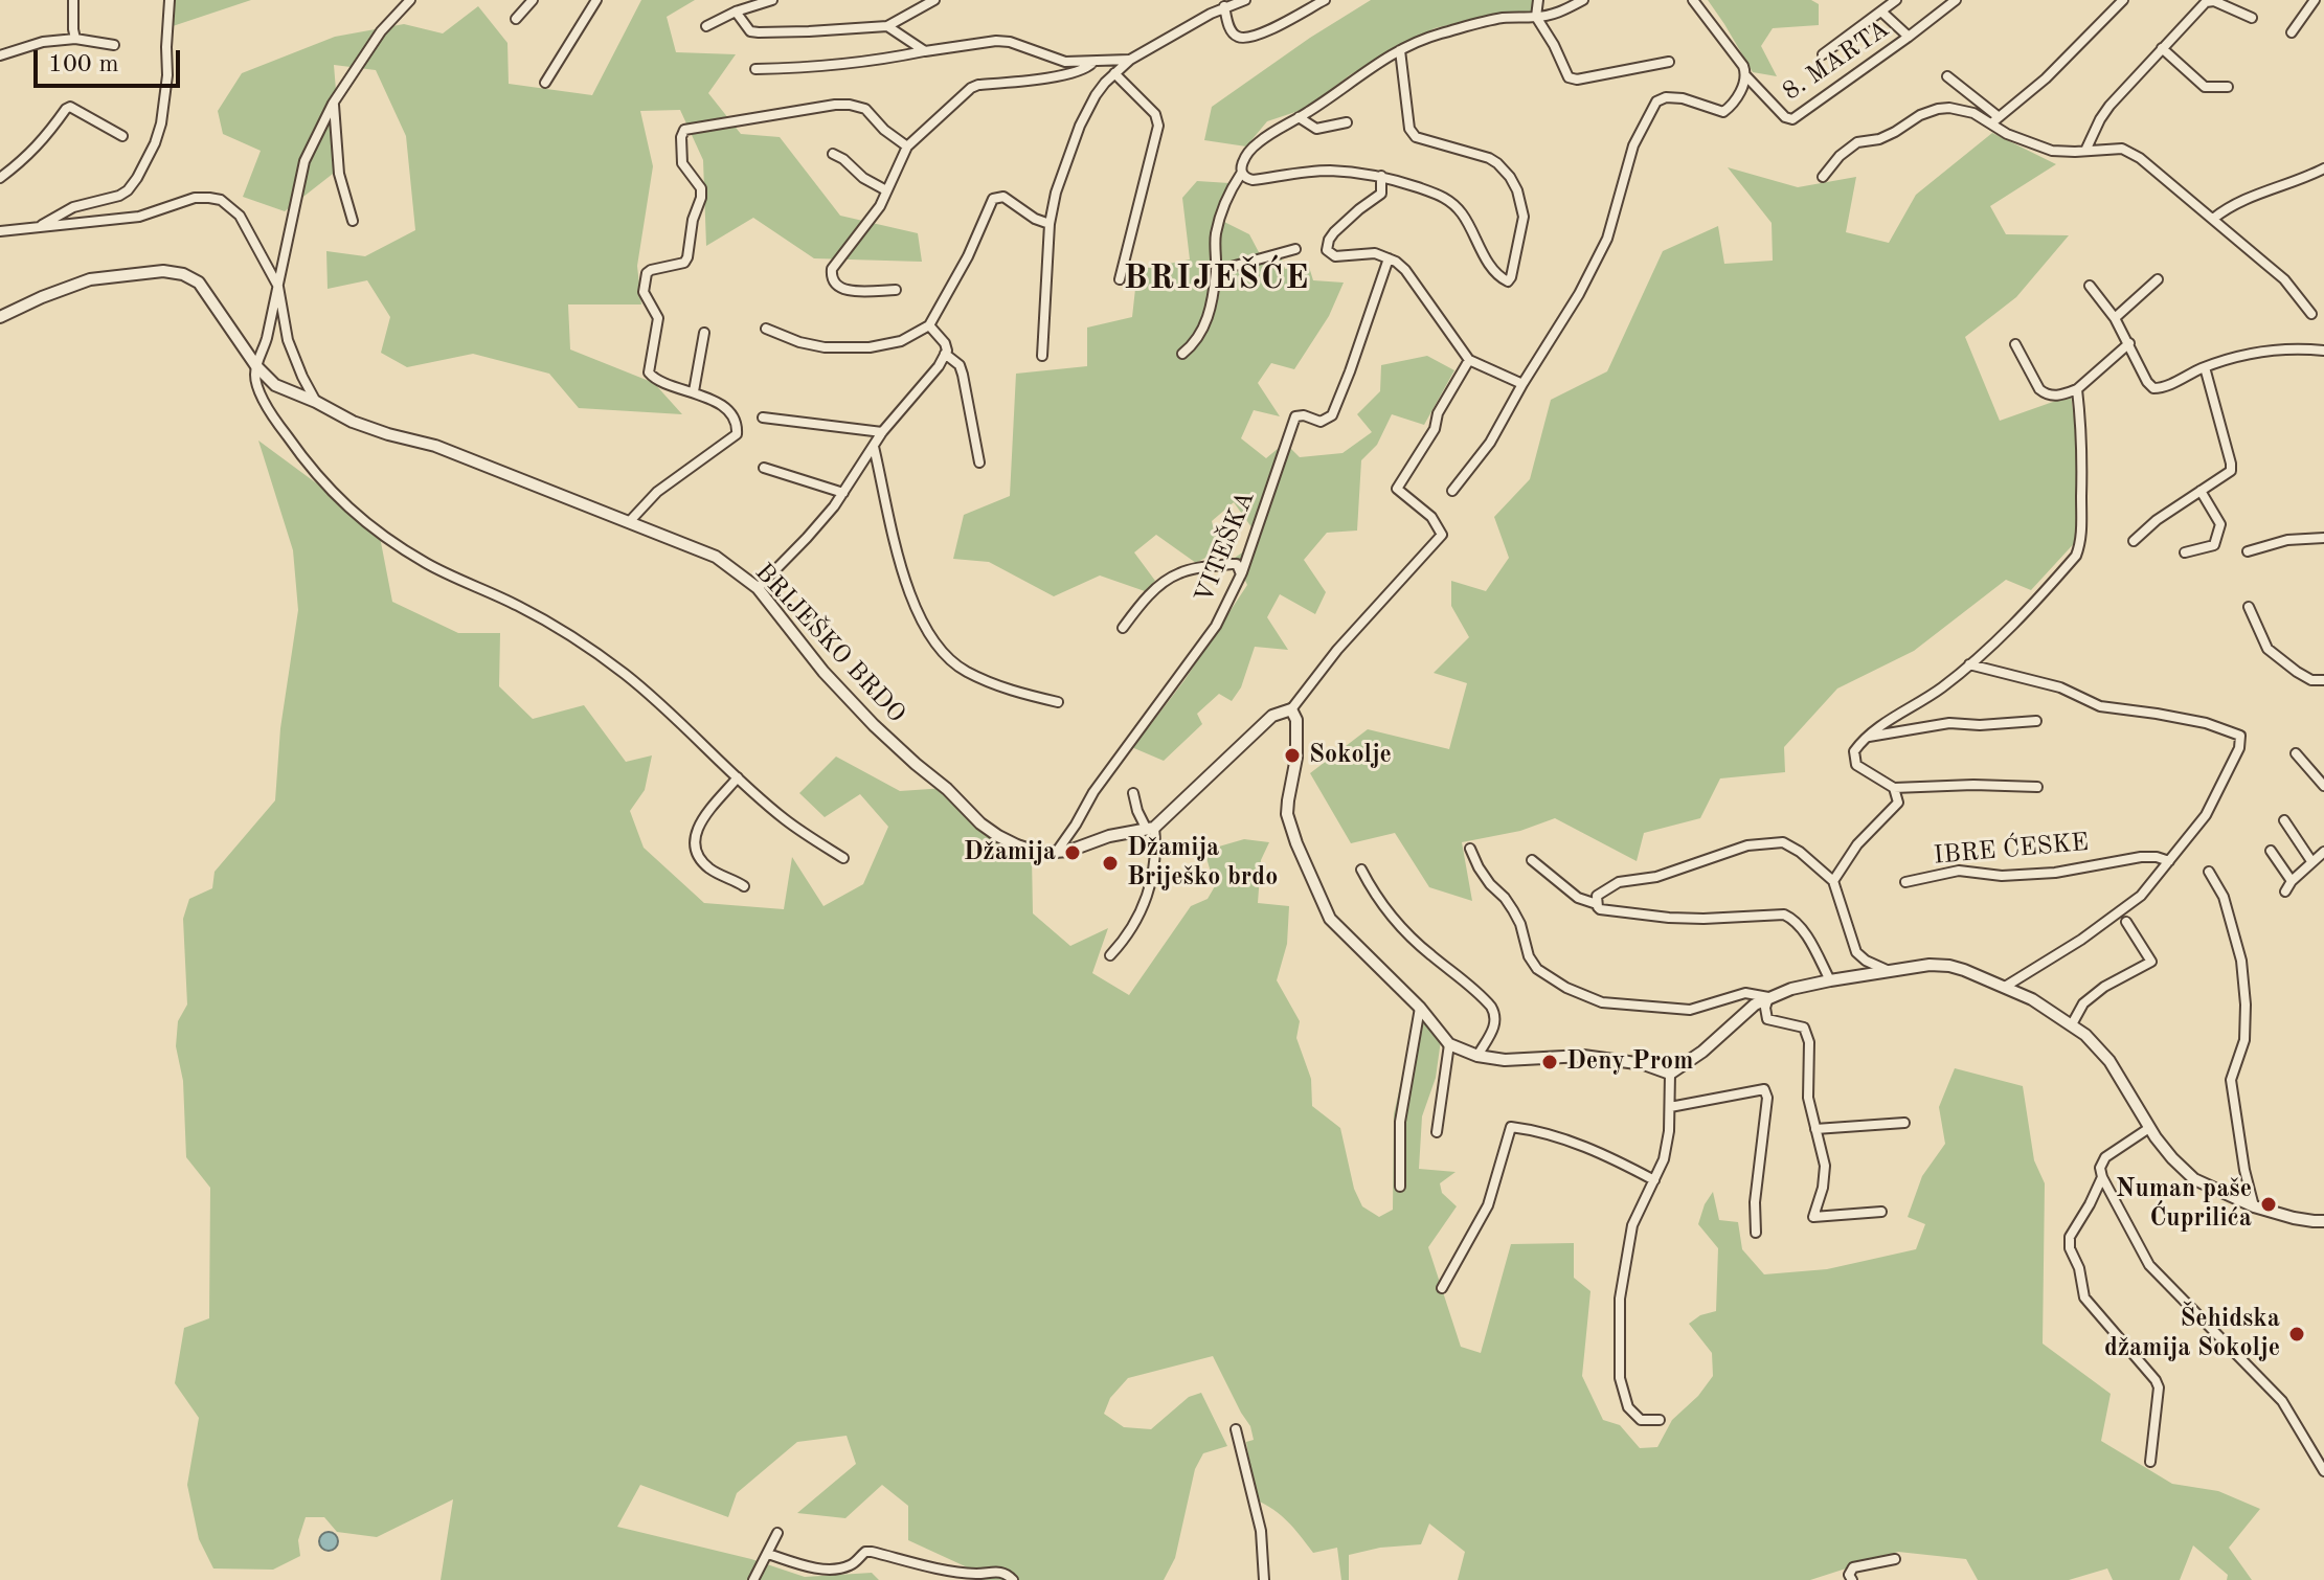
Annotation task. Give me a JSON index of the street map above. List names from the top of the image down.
{
  "streets": {
    "street": [
      "8. MARTA",
      "VITEŠKA",
      "BRIJEŠKO BRDO",
      "IBRE ĆESKE"
    ]
  },
  "crossings": [
    ["VITEŠKA", "BRIJEŠKO BRDO"]
  ],
  "districts": ["BRIJEŠĆE"],
  "places": [
    "Sokolje",
    "Džamija",
    "Džamija Briješko brdo",
    "Deny Prom",
    "Numan paše Ćuprilića",
    "Šehidska džamija Sokolje"
  ],
  "scale_bar": "100 m"
}
